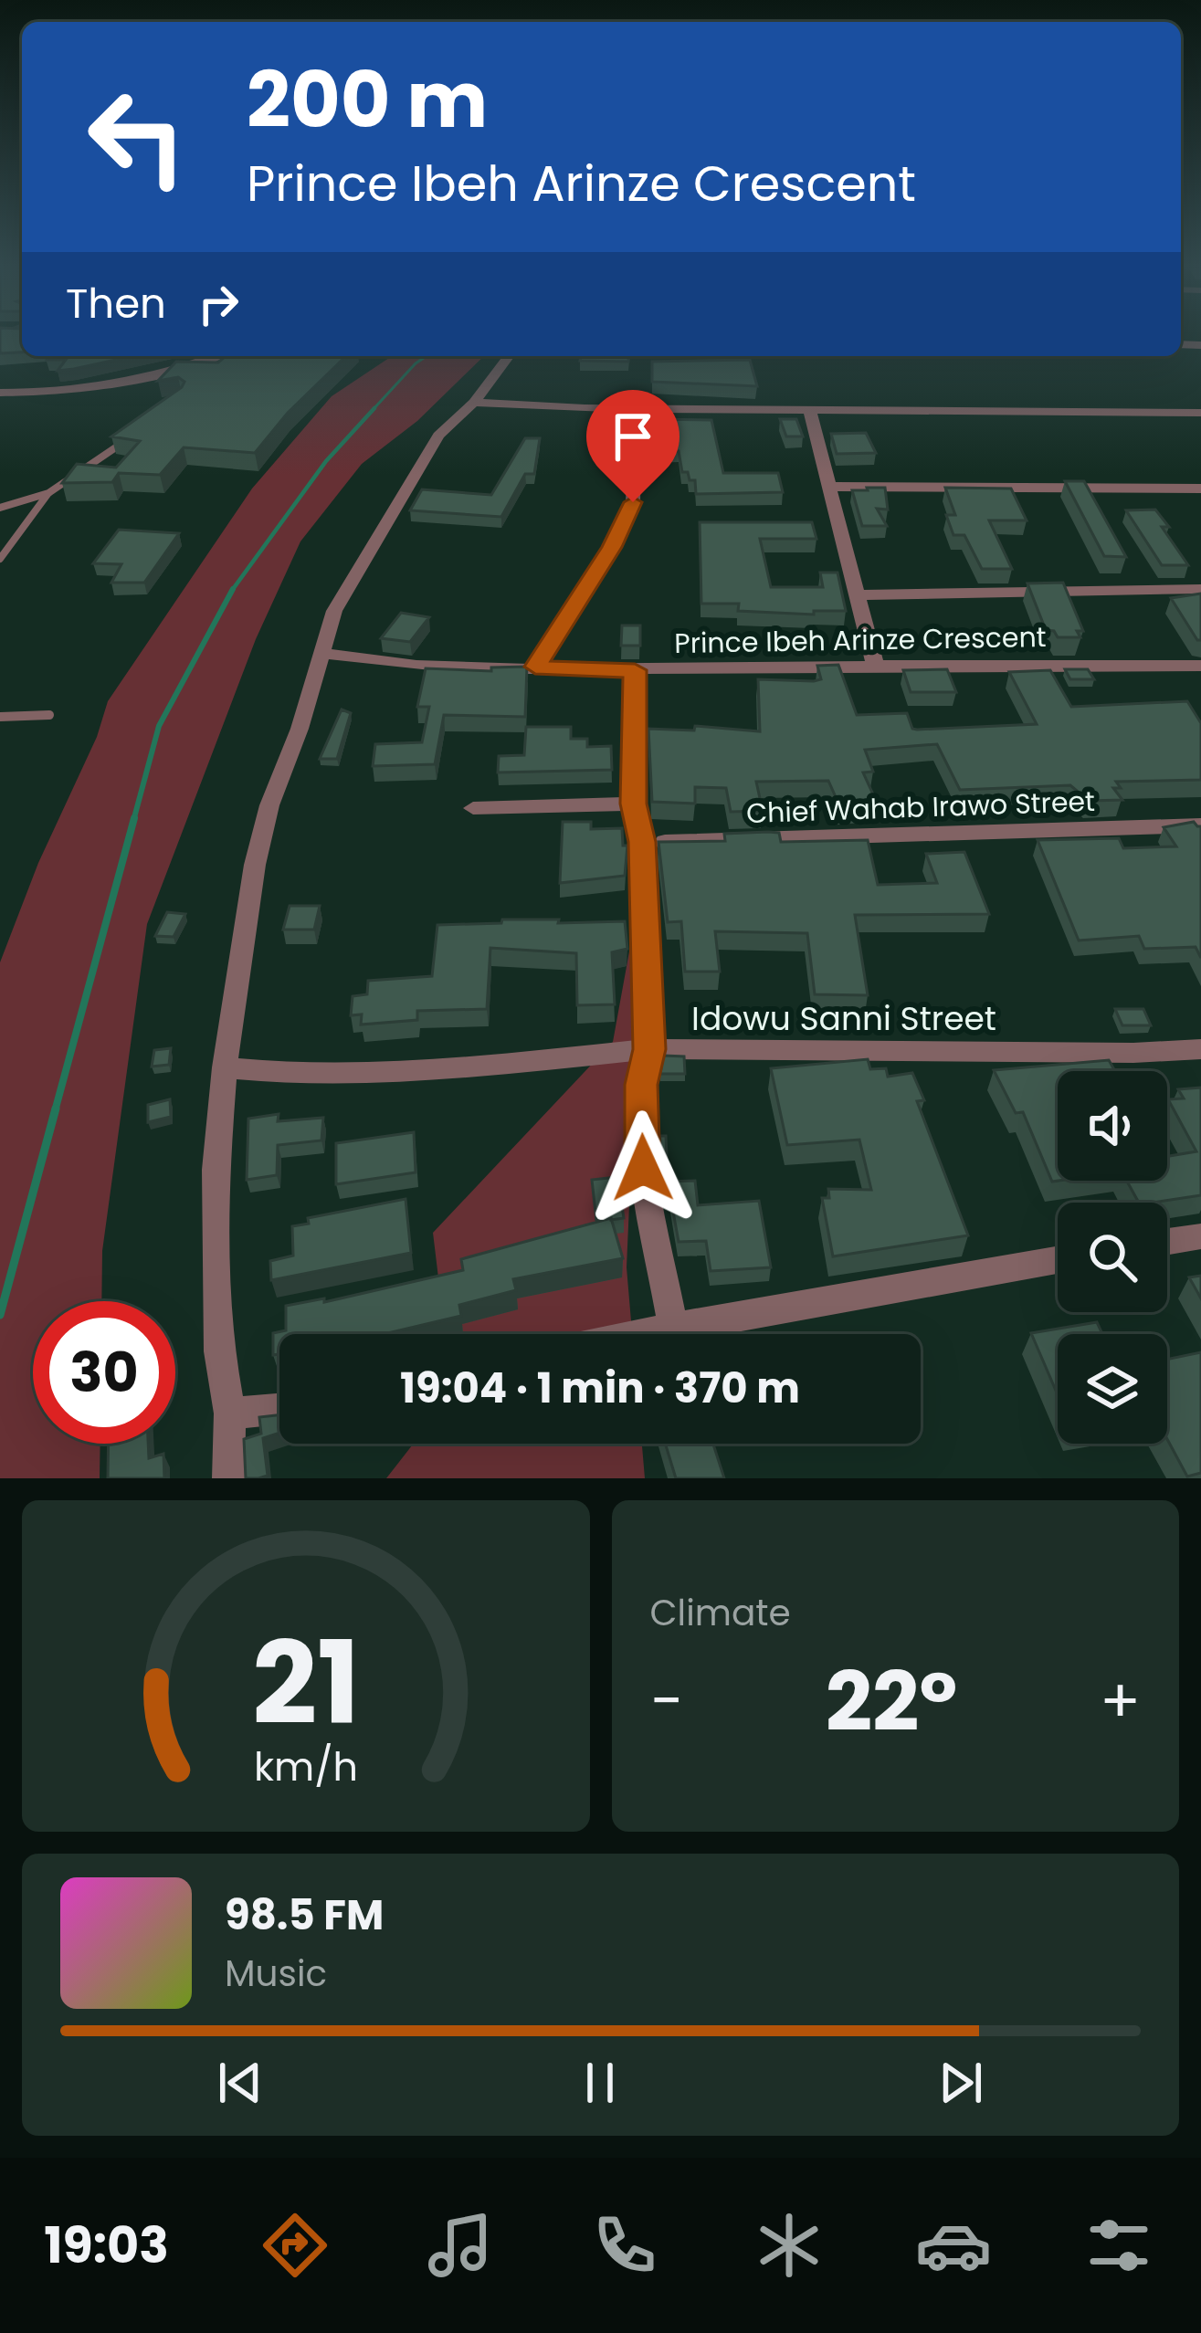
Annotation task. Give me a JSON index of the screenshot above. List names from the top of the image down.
{
  "streets": {
    "street": ["Prince Ibeh Arinze Crescent", "Chief Wahab Irawo Street", "Idowu Sanni Street"]
  },
  "page": {
    "turn": ["200 m", "Prince Ibeh Arinze Crescent"],
    "then": "Then",
    "limit": "30",
    "trip": "19:04 · 1 min · 370 m",
    "tile": "Climate",
    "heat": ["−", "22°", "+"],
    "song": ["98.5 FM", "Music"],
    "tabs": "19:03",
    "gauge": ["21", "km/h"]
  }
}
